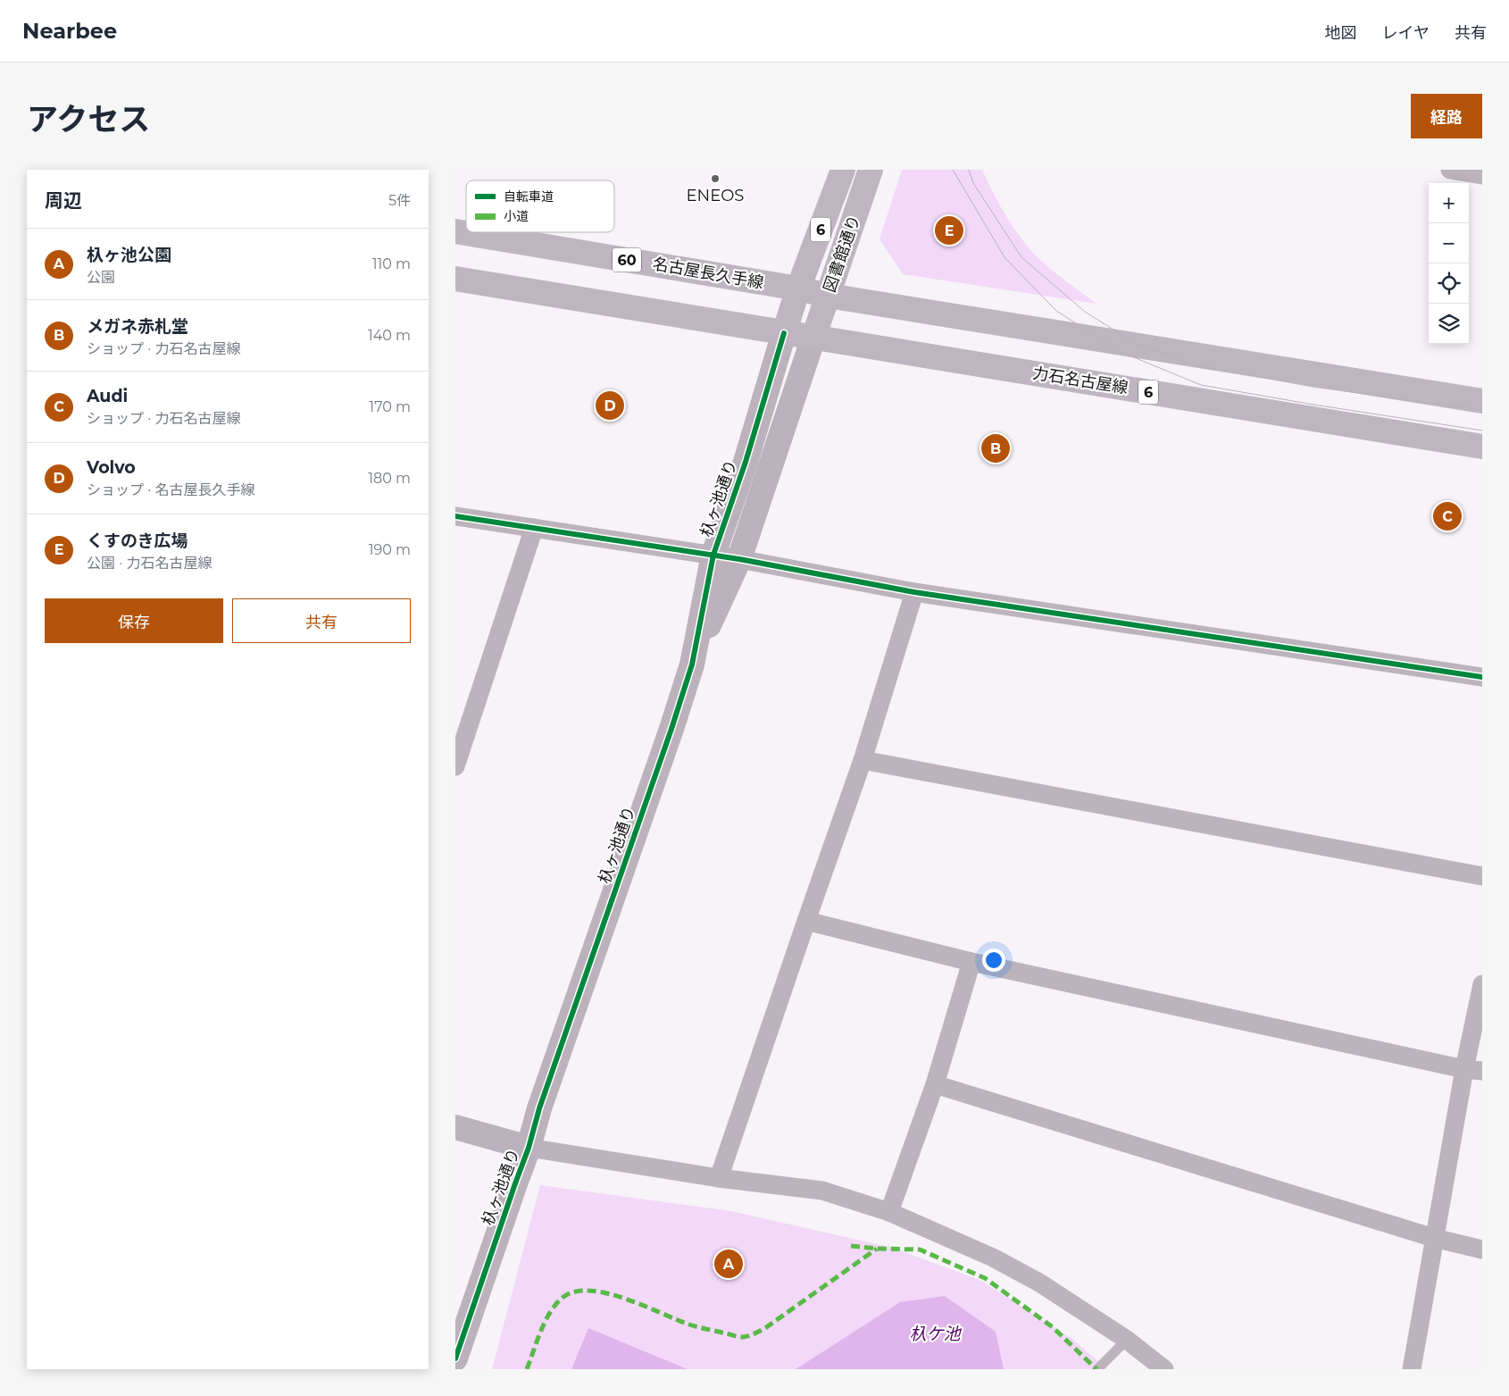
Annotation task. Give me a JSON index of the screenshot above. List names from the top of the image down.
{
  "streets": {
    "main road": [
      "6",
      "図書館通り",
      "60",
      "名古屋長久手線",
      "力石名古屋線"
    ],
    "street": ["杁ヶ池通り"]
  },
  "crossings": [
    ["図書館通り", "名古屋長久手線"],
    ["図書館通り", "力石名古屋線"],
    ["図書館通り", "杁ヶ池通り"],
    ["力石名古屋線", "杁ヶ池通り"]
  ],
  "water": ["杁ケ池"],
  "places": ["ENEOS"],
  "legend": ["自転車道", "小道"],
  "page": {
    "header": "Nearbee",
    "nav": ["地図", "レイヤ", "共有"],
    "title": "アクセス",
    "buttons": [
      "経路",
      ["保存", "共有"]
    ],
    "heading": ["周辺", "5件"],
    "map_buttons": ["+", "−"],
    "pins": [
      "E",
      "D",
      "B",
      "C",
      "A"
    ],
    "list": [
      {
        "mark": "A",
        "name": "杁ヶ池公園",
        "note": "公園",
        "value": "110 m"
      },
      {
        "mark": "B",
        "name": "メガネ赤札堂",
        "note": "ショップ · 力石名古屋線",
        "value": "140 m"
      },
      {
        "mark": "C",
        "name": "Audi",
        "note": "ショップ · 力石名古屋線",
        "value": "170 m"
      },
      {
        "mark": "D",
        "name": "Volvo",
        "note": "ショップ · 名古屋長久手線",
        "value": "180 m"
      },
      {
        "mark": "E",
        "name": "くすのき広場",
        "note": "公園 · 力石名古屋線",
        "value": "190 m"
      }
    ]
  }
}
